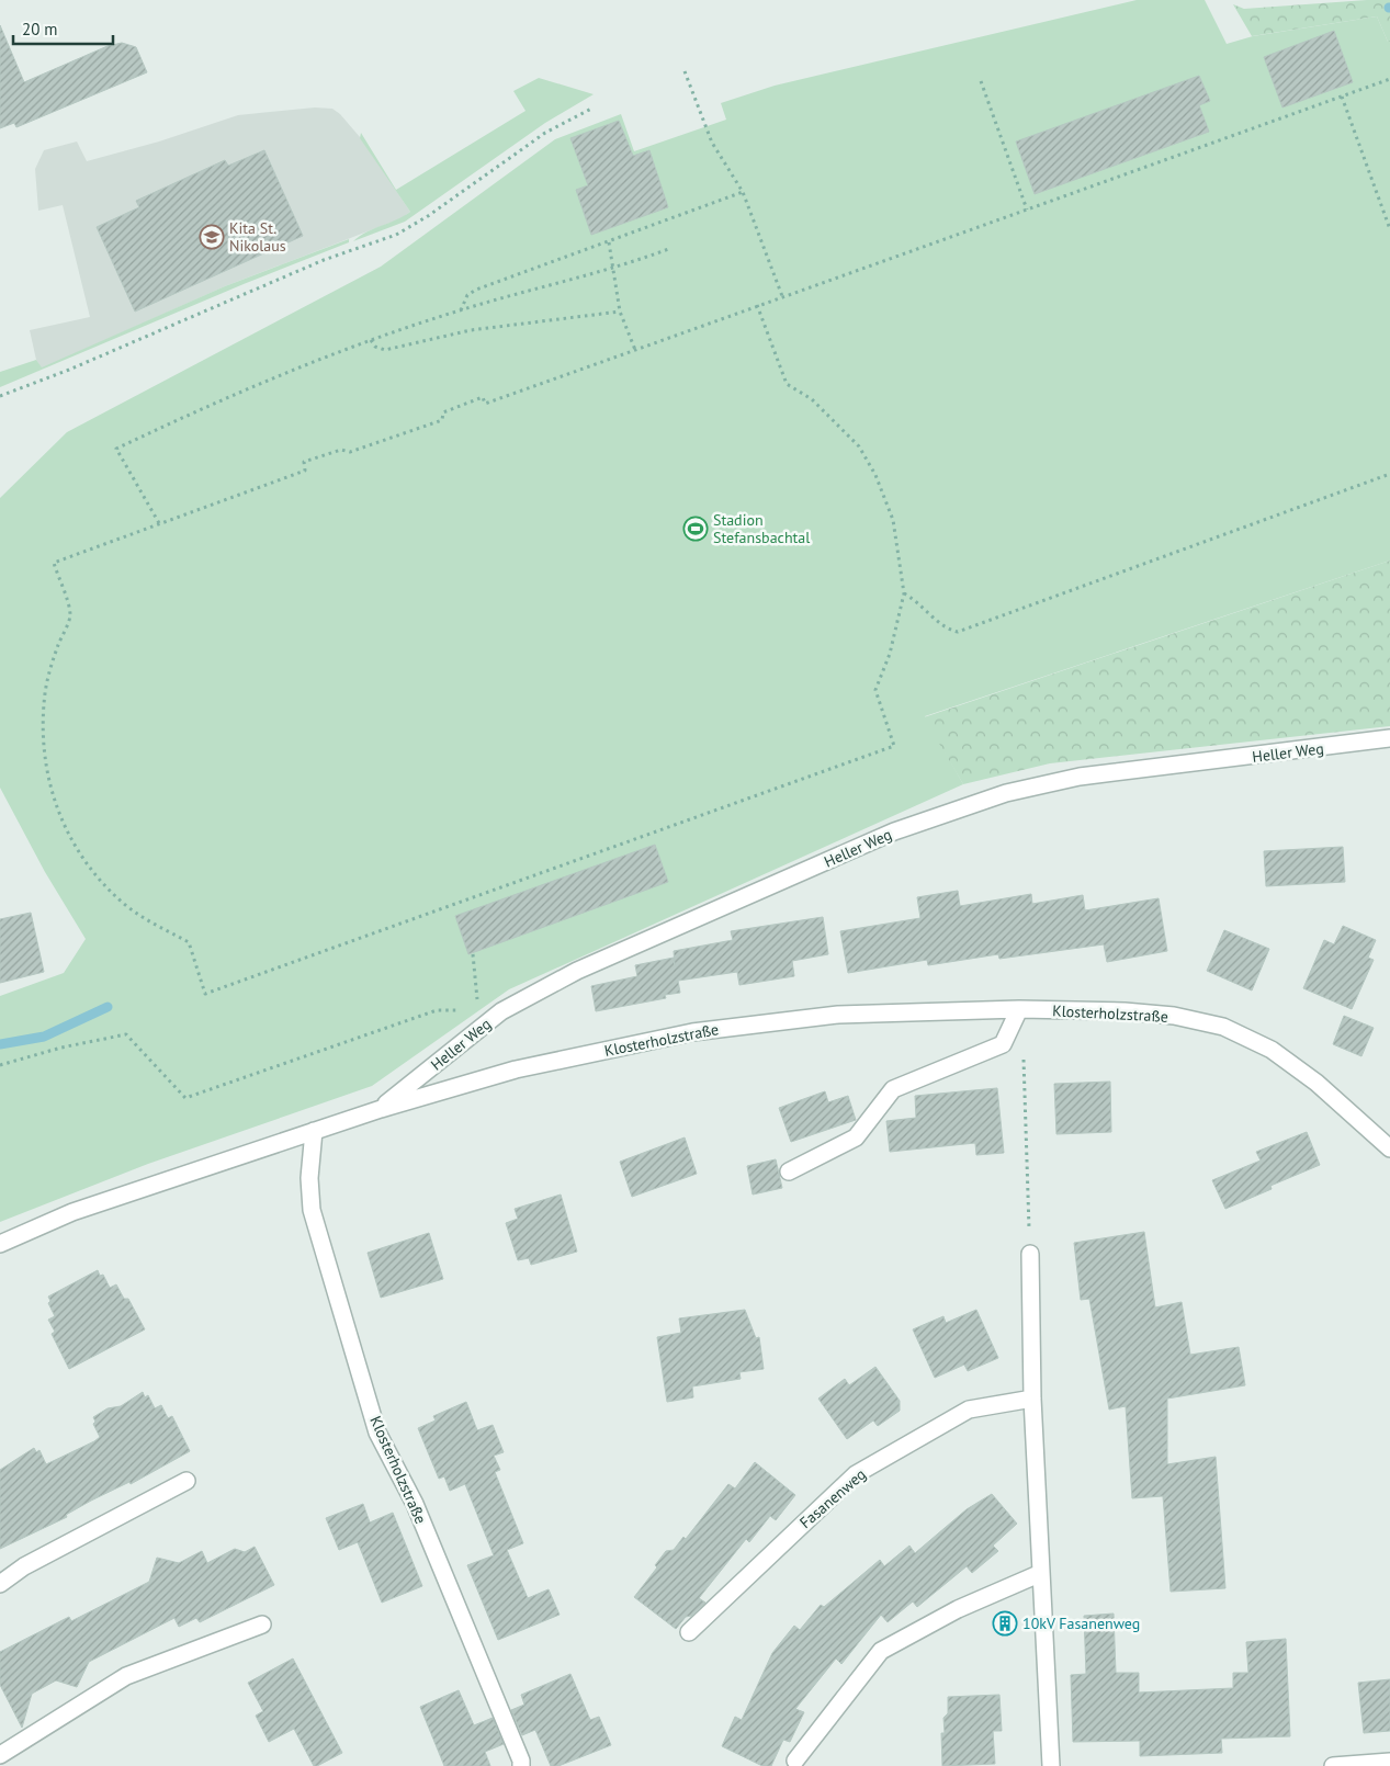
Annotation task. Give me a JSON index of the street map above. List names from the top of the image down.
{
  "streets": {
    "street": ["Heller Weg", "Klosterholzstraße", "Fasanenweg"]
  },
  "crossings": [
    ["Heller Weg", "Klosterholzstraße"]
  ],
  "places": {
    "school or university": ["Kita St. Nikolaus"],
    "sports": ["Stadion Stefansbachtal"],
    "building": ["10kV Fasanenweg"]
  },
  "scale_bar": "20 m"
}
